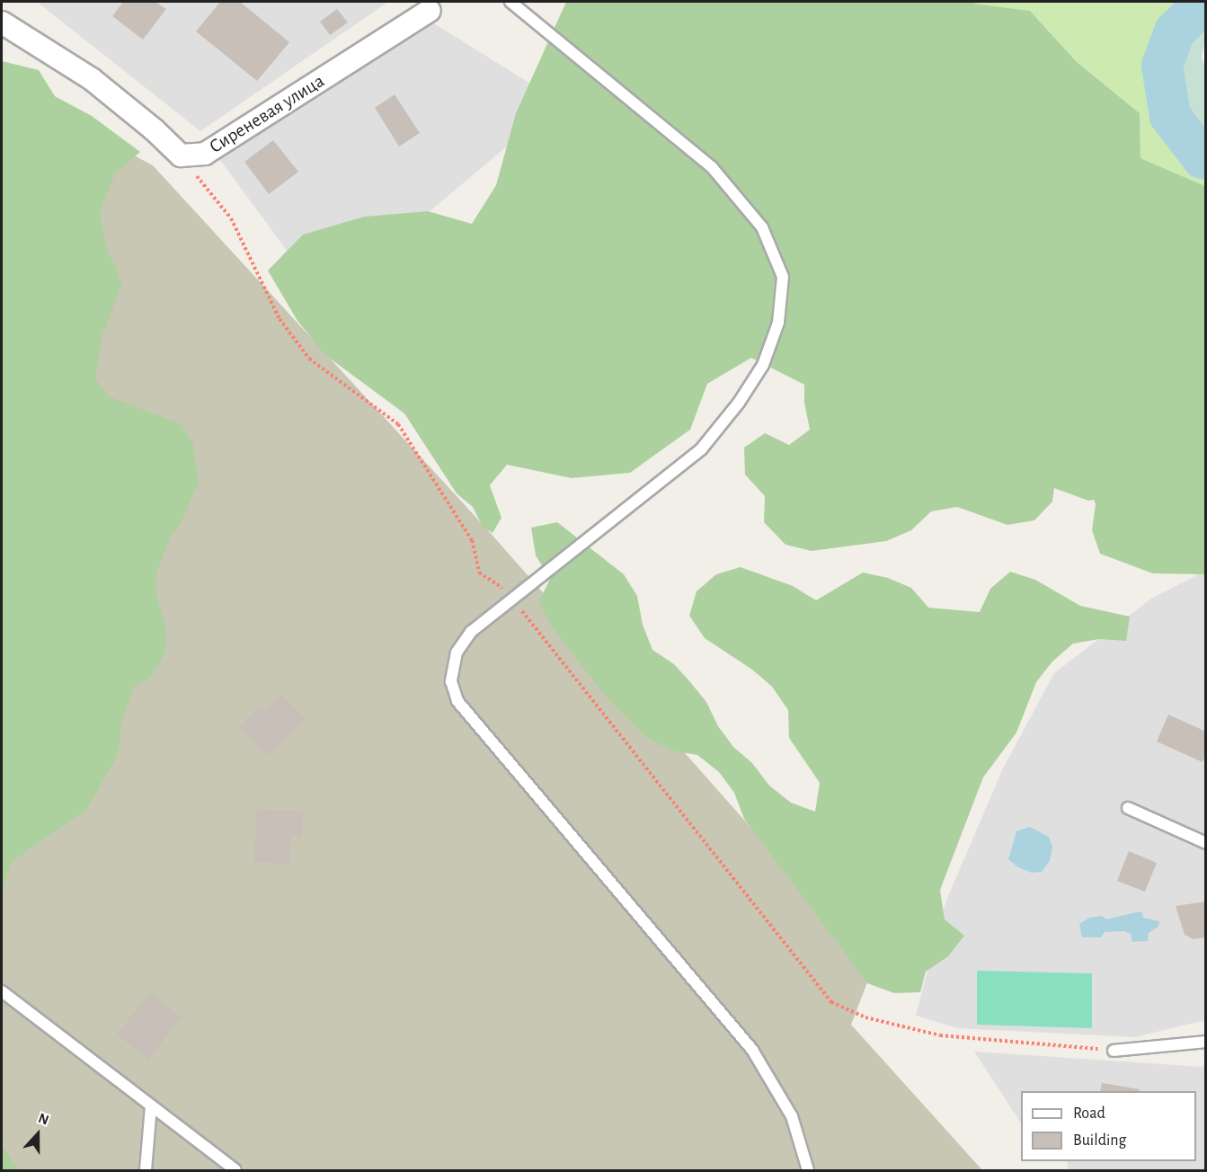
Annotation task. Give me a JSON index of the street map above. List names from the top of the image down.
{
  "streets": {
    "street": ["Сиреневая улица"]
  },
  "legend": ["Road", "Building"],
  "north": "top"
}
